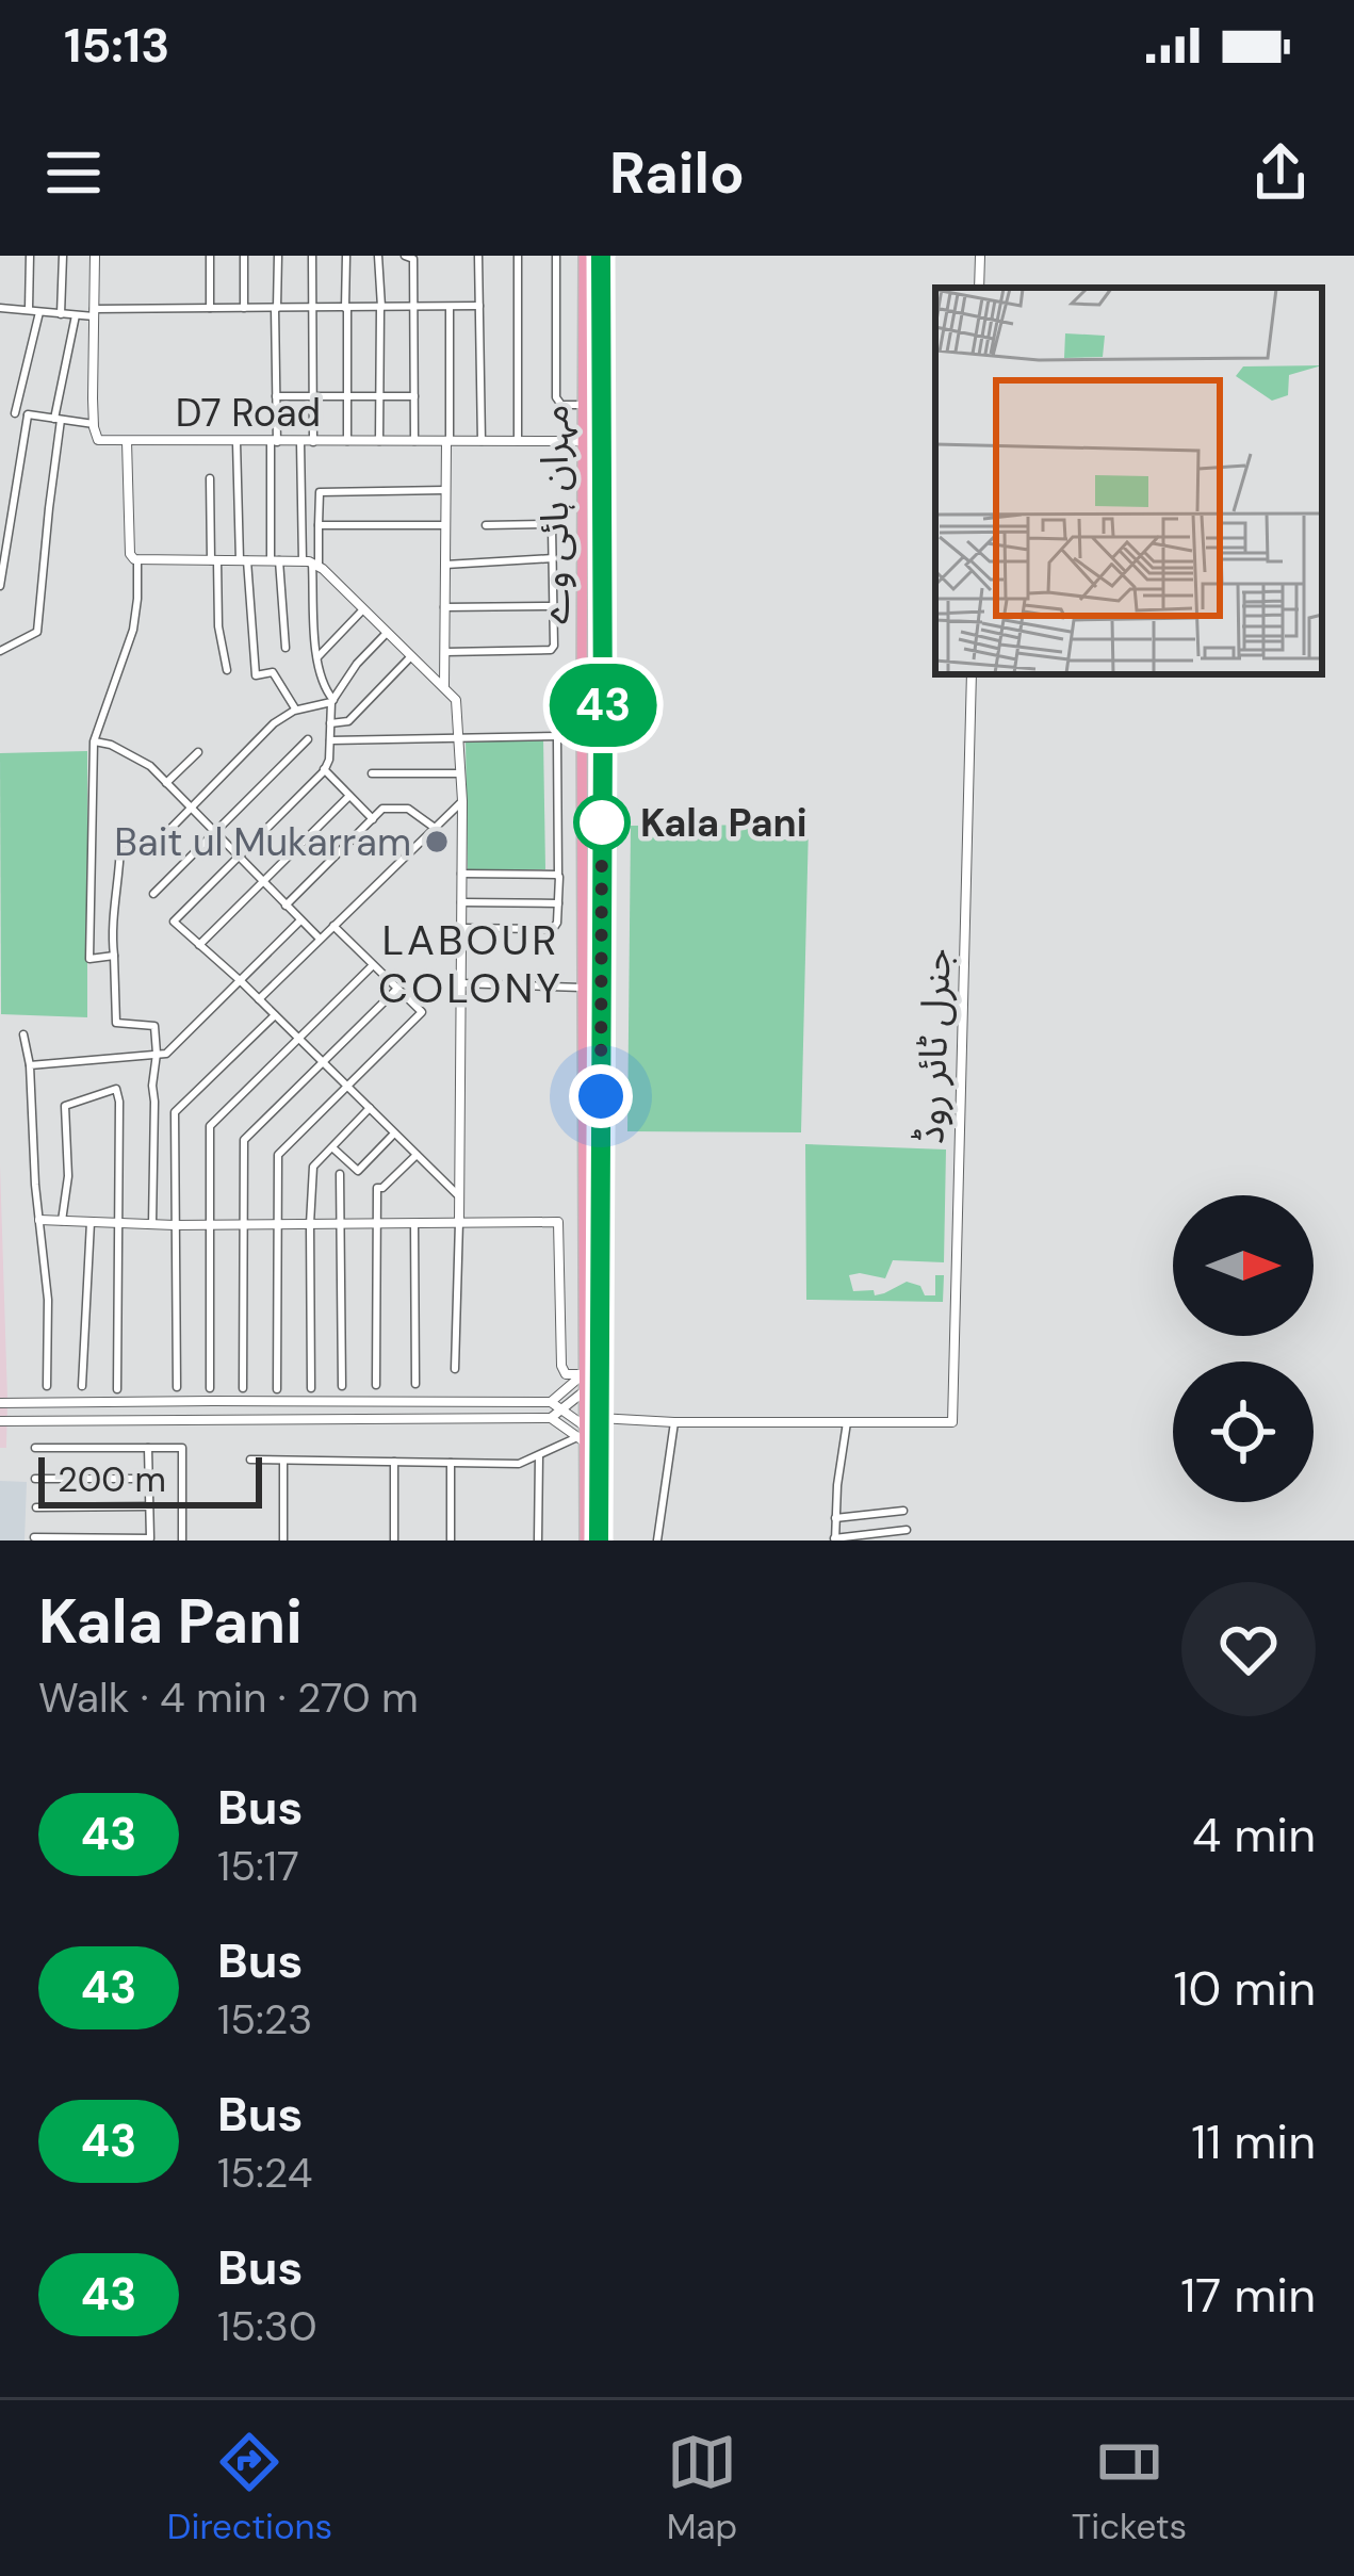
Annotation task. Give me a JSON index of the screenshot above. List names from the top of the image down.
{
  "streets": {
    "main road": ["مہران ہائی وے"],
    "street": ["D7 Road", "جنرل ٹائر روڈ"]
  },
  "crossings": [
    ["D7 Road", "مہران ہائی وے"]
  ],
  "districts": ["LABOUR COLONY"],
  "places": ["Kala Pani", "Bait ul Mukarram"],
  "lines": ["bus line 43"],
  "scale_bar": "200 m",
  "north": "right",
  "page": {
    "status": "15:13",
    "header": "Railo",
    "on_map": "43",
    "scale": "200 m",
    "heading": ["Kala Pani", "Walk · 4 min · 270 m"],
    "list": [
      {
        "mark": "43",
        "name": "Bus",
        "note": "15:17",
        "value": "4 min"
      },
      {
        "mark": "43",
        "name": "Bus",
        "note": "15:23",
        "value": "10 min"
      },
      {
        "mark": "43",
        "name": "Bus",
        "note": "15:24",
        "value": "11 min"
      },
      {
        "mark": "43",
        "name": "Bus",
        "note": "15:30",
        "value": "17 min"
      }
    ],
    "tabs": ["Directions", "Map", "Tickets"]
  }
}
